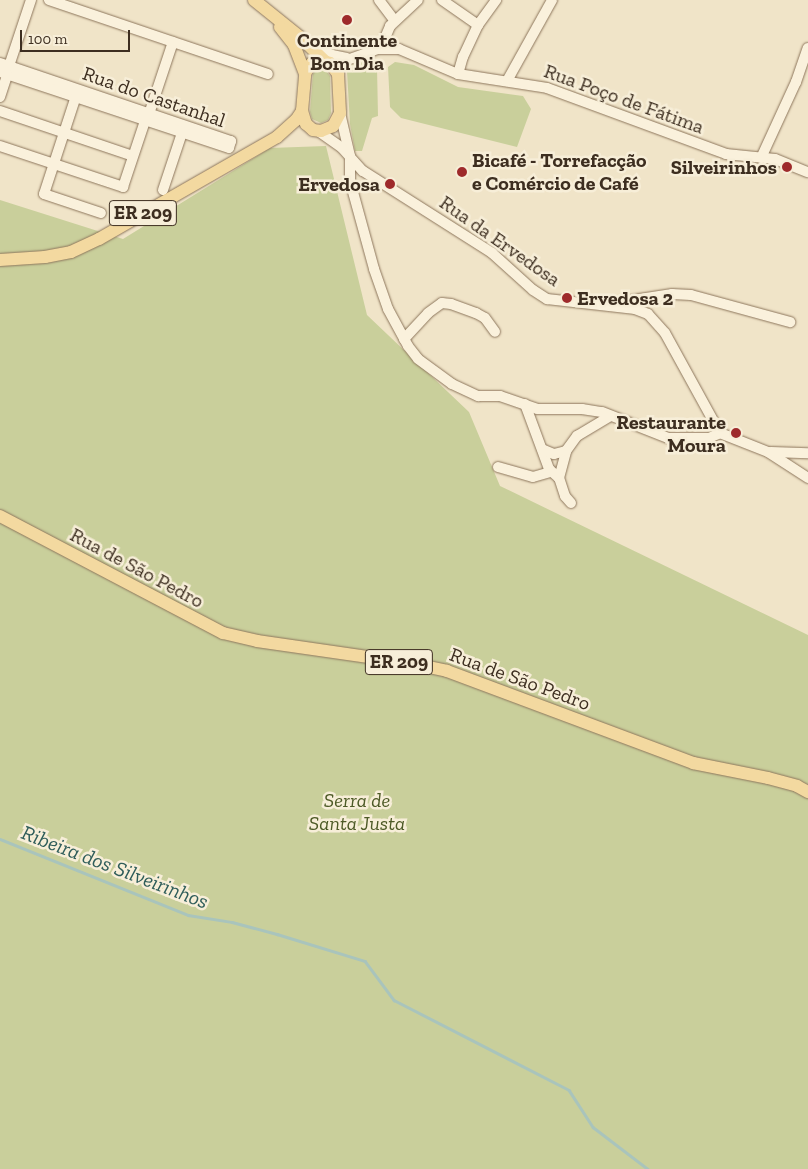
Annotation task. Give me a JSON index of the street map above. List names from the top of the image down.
{
  "streets": {
    "main road": ["ER 209", "Rua de São Pedro"],
    "street": ["Rua do Castanhal", "Rua Poço de Fátima", "Rua da Ervedosa"]
  },
  "crossings": [
    ["ER 209", "Rua da Ervedosa"]
  ],
  "water": ["Ribeira dos Silveirinhos"],
  "parks": ["Serra de Santa Justa"],
  "places": [
    "Continente Bom Dia",
    "Silveirinhos",
    "Bicafé - Torrefacção e Comércio de Café",
    "Ervedosa",
    "Ervedosa 2",
    "Restaurante Moura"
  ],
  "scale_bar": "100 m"
}
